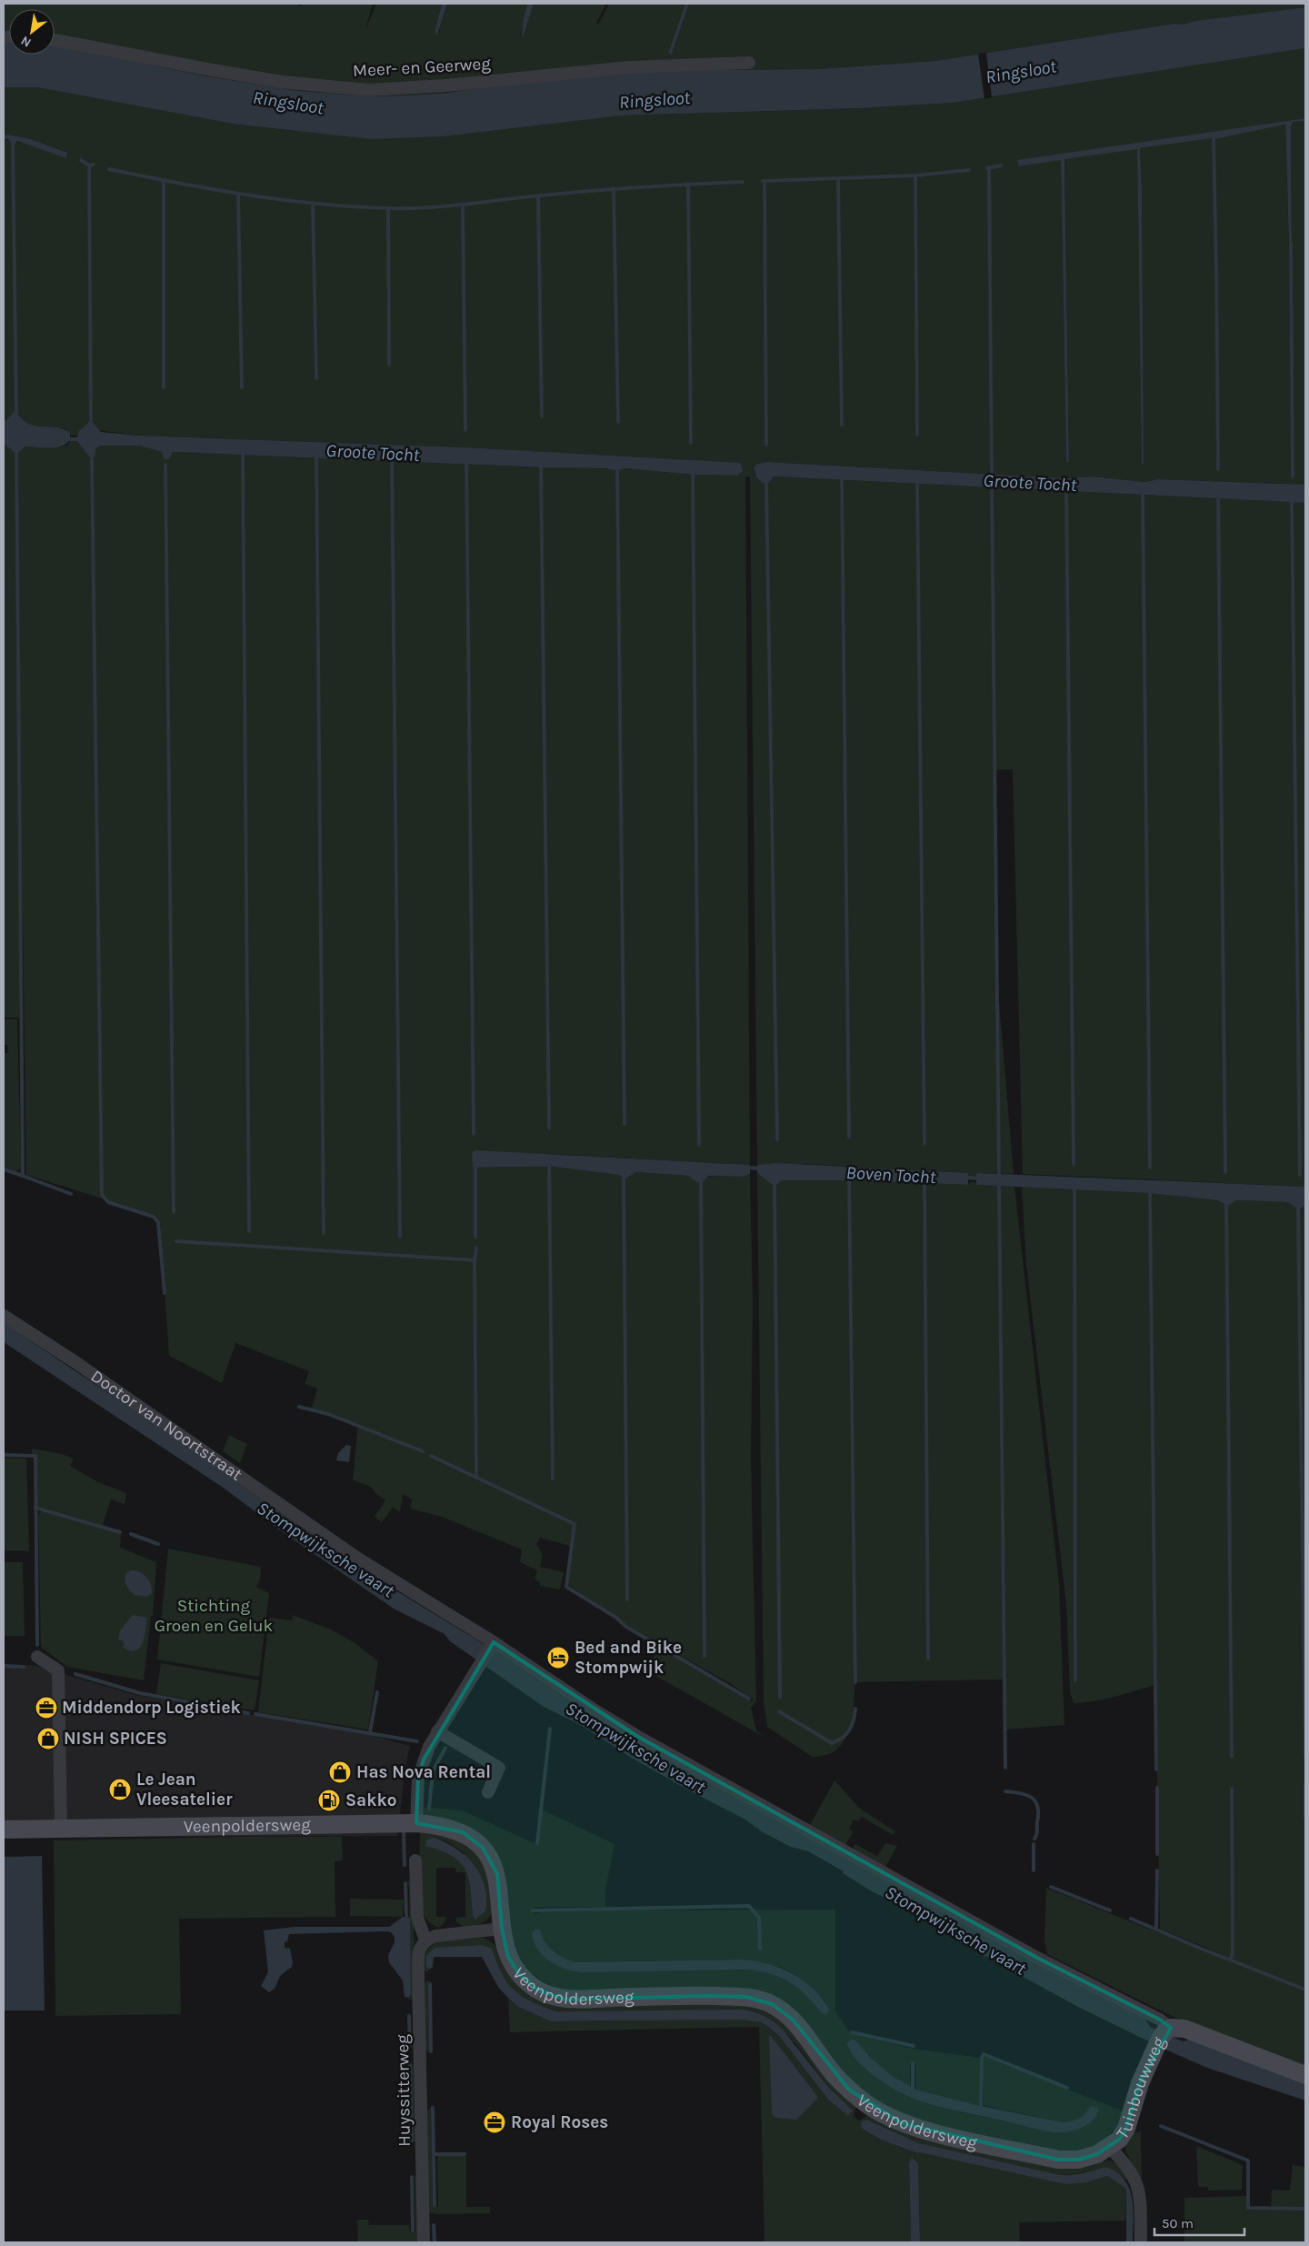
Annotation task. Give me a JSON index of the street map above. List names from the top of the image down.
{
  "streets": {
    "street": [
      "Meer- en Geerweg",
      "Doctor van Noortstraat",
      "Veenpoldersweg",
      "Tuinbouwweg",
      "Huyssitterweg"
    ]
  },
  "crossings": [
    ["Doctor van Noortstraat", "Tuinbouwweg"],
    ["Veenpoldersweg", "Tuinbouwweg"]
  ],
  "water": [
    "Ringsloot",
    "Groote Tocht",
    "Boven Tocht",
    "Stompwijksche vaart"
  ],
  "parks": ["Stichting Groen en Geluk"],
  "places": {
    "hotel": ["Bed and Bike Stompwijk"],
    "office": ["Middendorp Logistiek", "Royal Roses"],
    "shop": ["NISH SPICES", "Has Nova Rental", "Le Jean Vleesatelier"],
    "fuel station": ["Sakko"]
  },
  "scale_bar": "50 m",
  "north": "bottom left"
}
